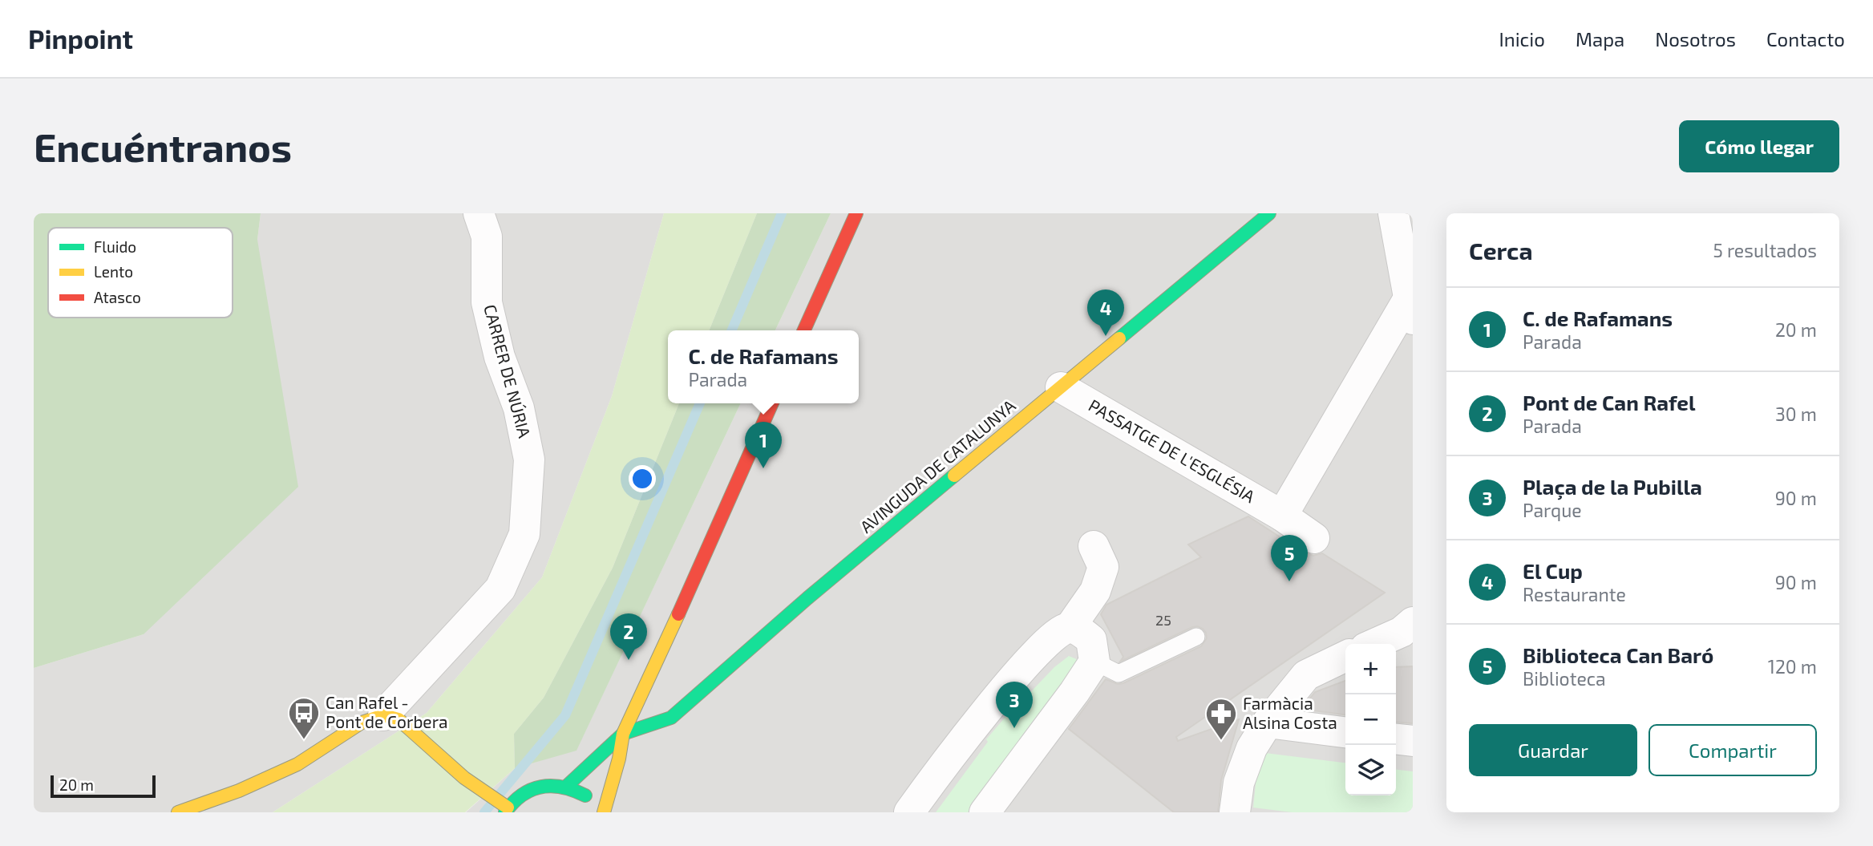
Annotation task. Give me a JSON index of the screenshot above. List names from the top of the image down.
{
  "streets": {
    "street": ["CARRER DE NÚRIA", "PASSATGE DE L'ESGLÉSIA", "AVINGUDA DE CATALUNYA"]
  },
  "crossings": [
    ["PASSATGE DE L'ESGLÉSIA", "AVINGUDA DE CATALUNYA"]
  ],
  "places": {
    "bus stop": ["Can Rafel - Pont de Corbera"],
    "pharmacy": ["Farmàcia Alsina Costa"]
  },
  "house_numbers": ["25"],
  "legend": ["Fluido", "Lento", "Atasco"],
  "scale_bar": "20 m",
  "page": {
    "header": "Pinpoint",
    "nav": [
      "Inicio",
      "Mapa",
      "Nosotros",
      "Contacto"
    ],
    "buttons": [
      "Cómo llegar",
      ["Guardar", "Compartir"]
    ],
    "title": "Encuéntranos",
    "heading": ["Cerca", "5 resultados"],
    "list": [
      {
        "mark": "1",
        "name": "C. de Rafamans",
        "note": "Parada",
        "value": "20 m"
      },
      {
        "mark": "2",
        "name": "Pont de Can Rafel",
        "note": "Parada",
        "value": "30 m"
      },
      {
        "mark": "3",
        "name": "Plaça de la Pubilla",
        "note": "Parque",
        "value": "90 m"
      },
      {
        "mark": "4",
        "name": "El Cup",
        "note": "Restaurante",
        "value": "90 m"
      },
      {
        "mark": "5",
        "name": "Biblioteca Can Baró",
        "note": "Biblioteca",
        "value": "120 m"
      }
    ],
    "pins": [
      "4",
      "1",
      "5",
      "2",
      "3"
    ],
    "popup": ["C. de Rafamans", "Parada"],
    "map_buttons": ["+", "−"],
    "scale": "20 m"
  }
}
